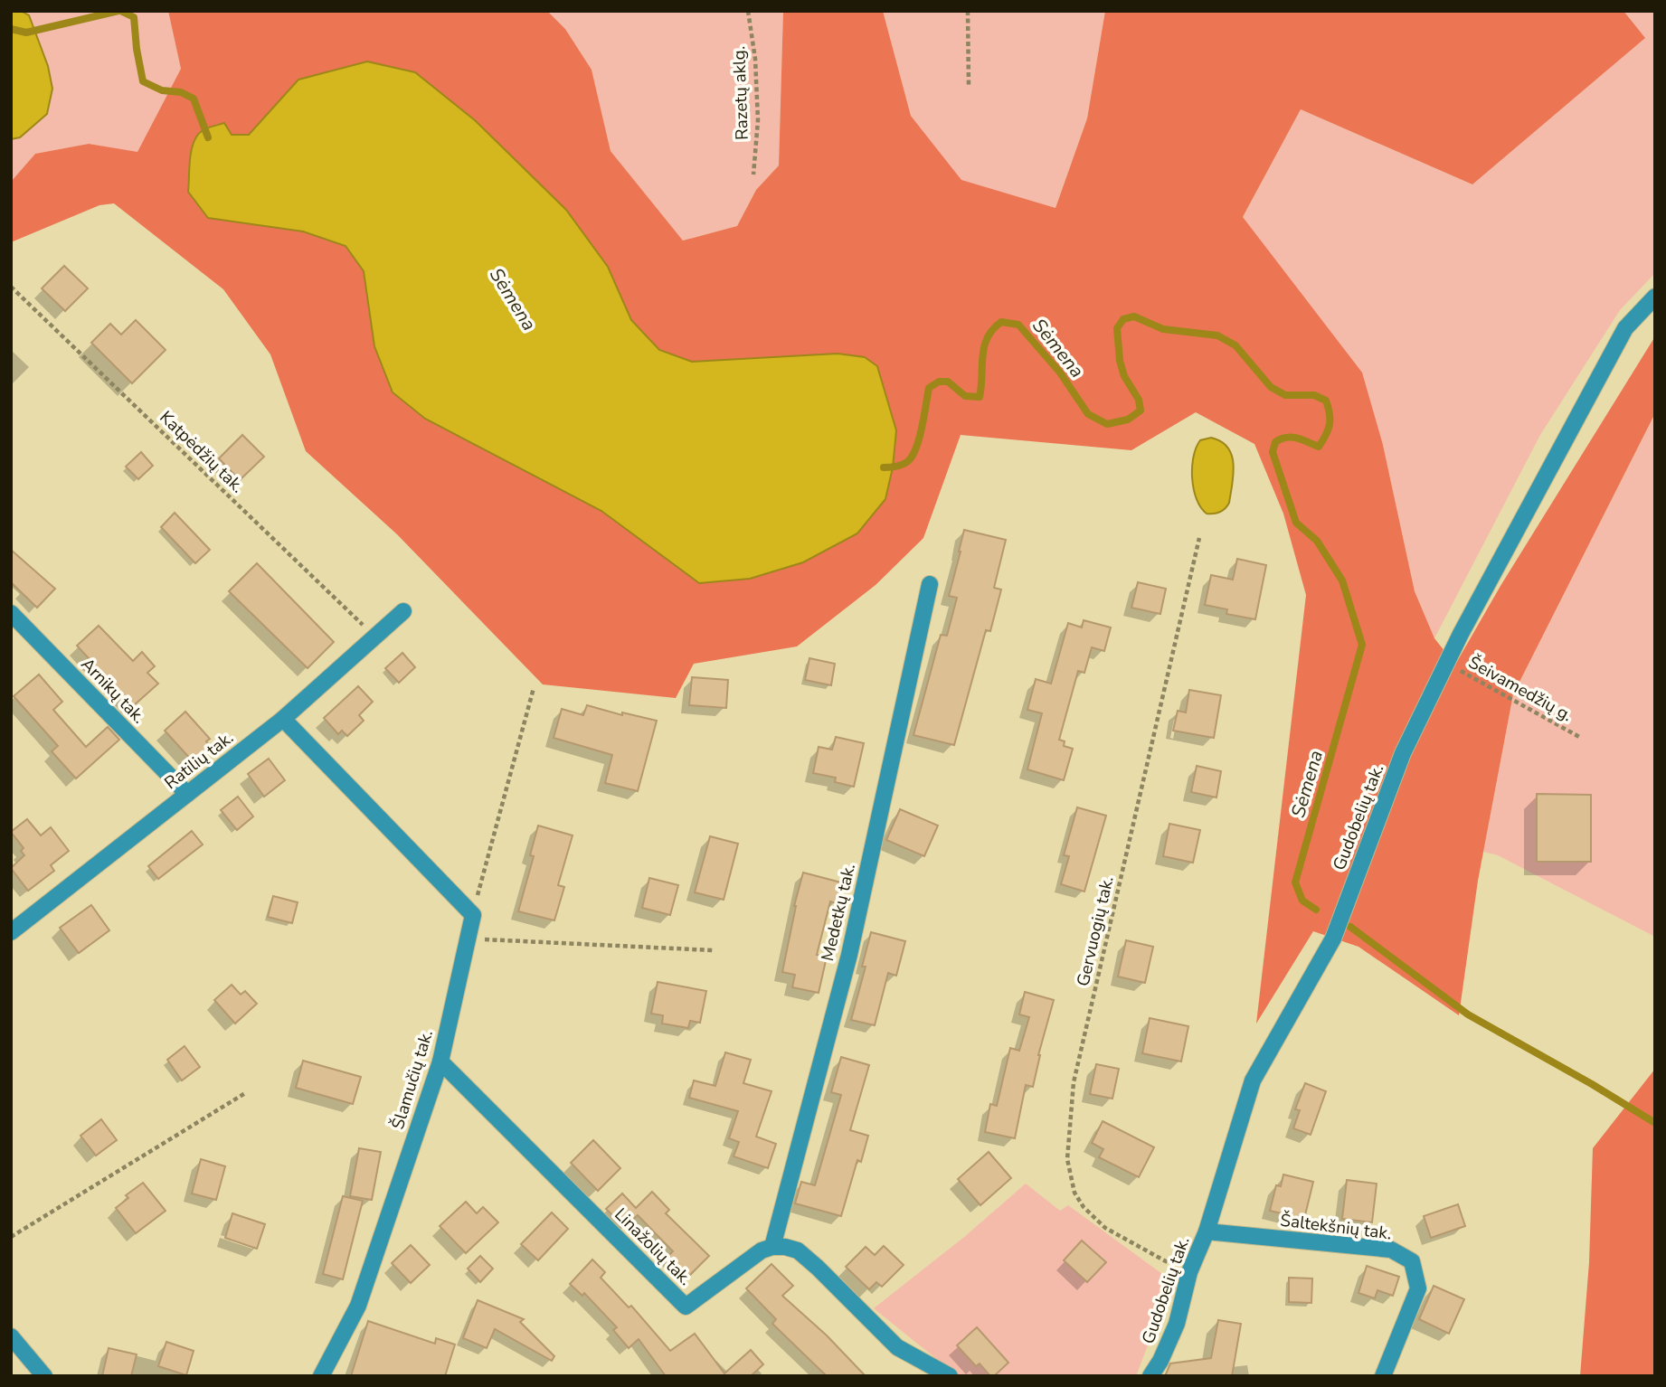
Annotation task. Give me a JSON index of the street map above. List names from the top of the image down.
{
  "streets": {
    "street": [
      "Arnikų tak.",
      "Ratilių tak.",
      "Gudobelių tak.",
      "Medetkų tak.",
      "Šlamučių tak.",
      "Šaltekšnių tak.",
      "Linažolių tak."
    ],
    "path": [
      "Razetų aklg.",
      "Katpėdžių tak.",
      "Šeivamedžių g.",
      "Gervuogių tak."
    ]
  },
  "crossings": [
    ["Katpėdžių tak.", "Ratilių tak."],
    ["Šeivamedžių g.", "Gudobelių tak."],
    ["Arnikų tak.", "Ratilių tak."],
    ["Gudobelių tak.", "Gervuogių tak."],
    ["Gudobelių tak.", "Šaltekšnių tak."],
    ["Medetkų tak.", "Linažolių tak."],
    ["Šlamučių tak.", "Linažolių tak."]
  ],
  "water": ["Sėmena"]
}
